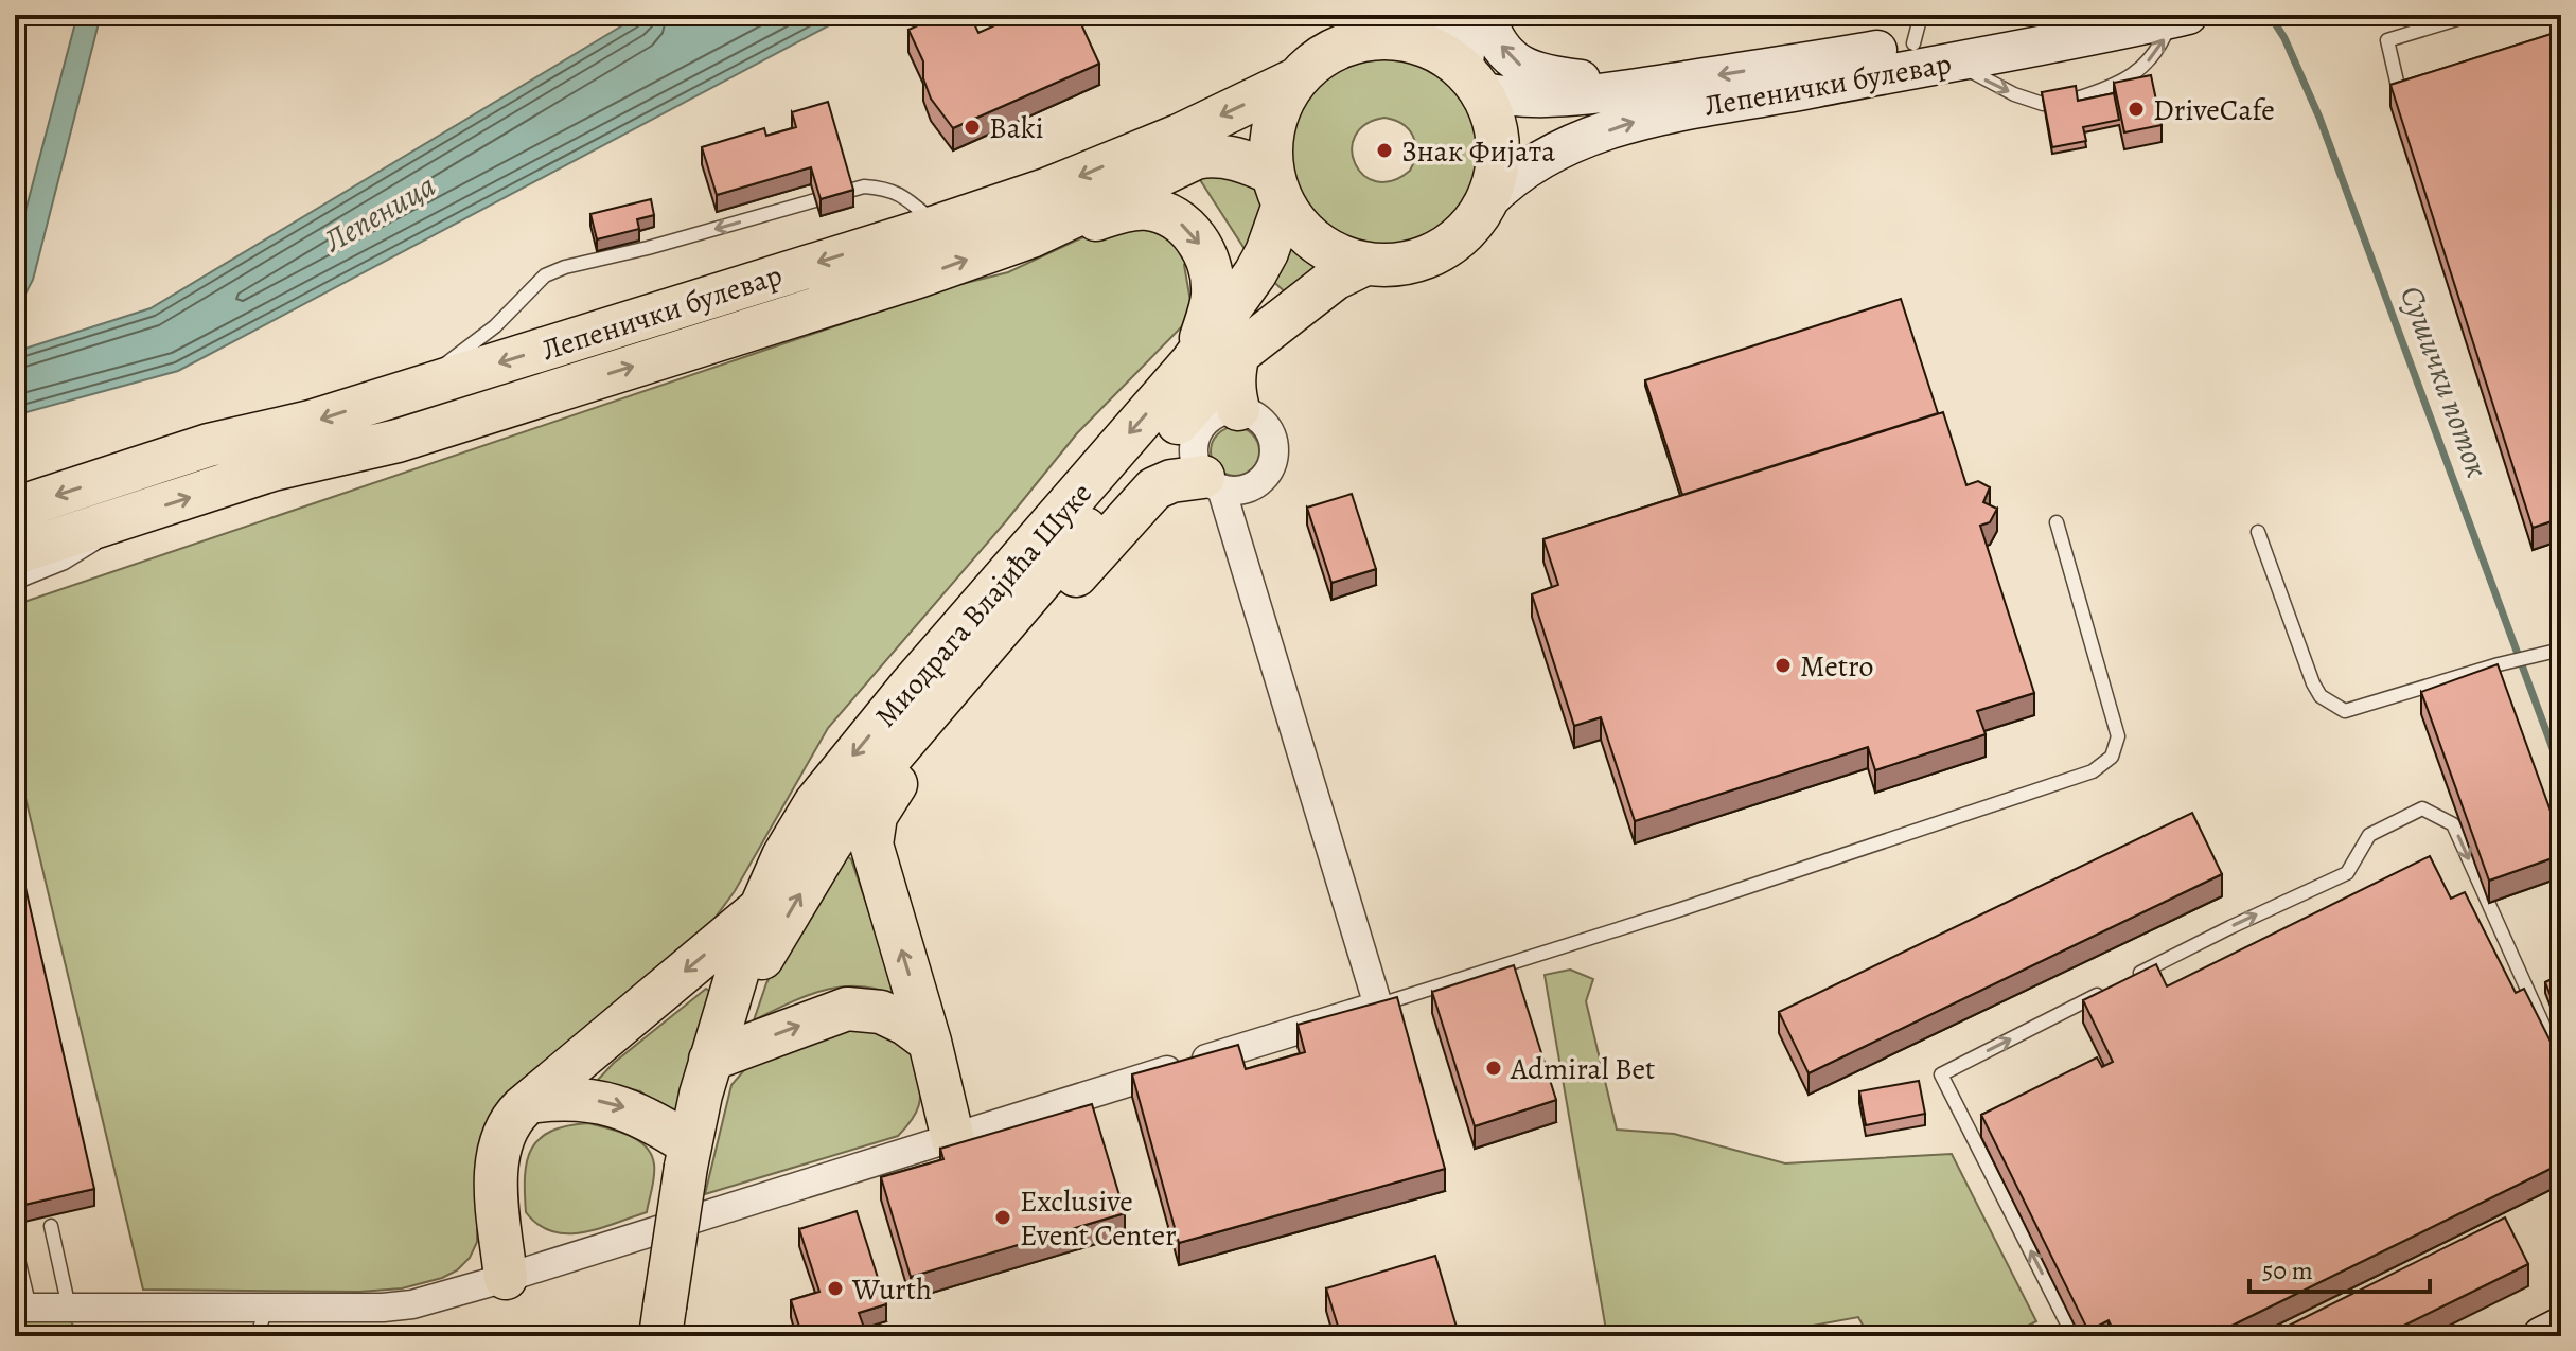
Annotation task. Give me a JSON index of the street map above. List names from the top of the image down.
{
  "streets": {
    "main road": ["Лепенички булевар", "Миодрага Влајића Шуке"]
  },
  "crossings": [
    ["Лепенички булевар", "Миодрага Влајића Шуке"]
  ],
  "water": ["Лепеница", "Сушички поток"],
  "places": [
    "DriveCafe",
    "Baki",
    "Знак Фијата",
    "Metro",
    "Admiral Bet",
    "Exclusive Event Center",
    "Wurth"
  ],
  "scale_bar": "50 m"
}
